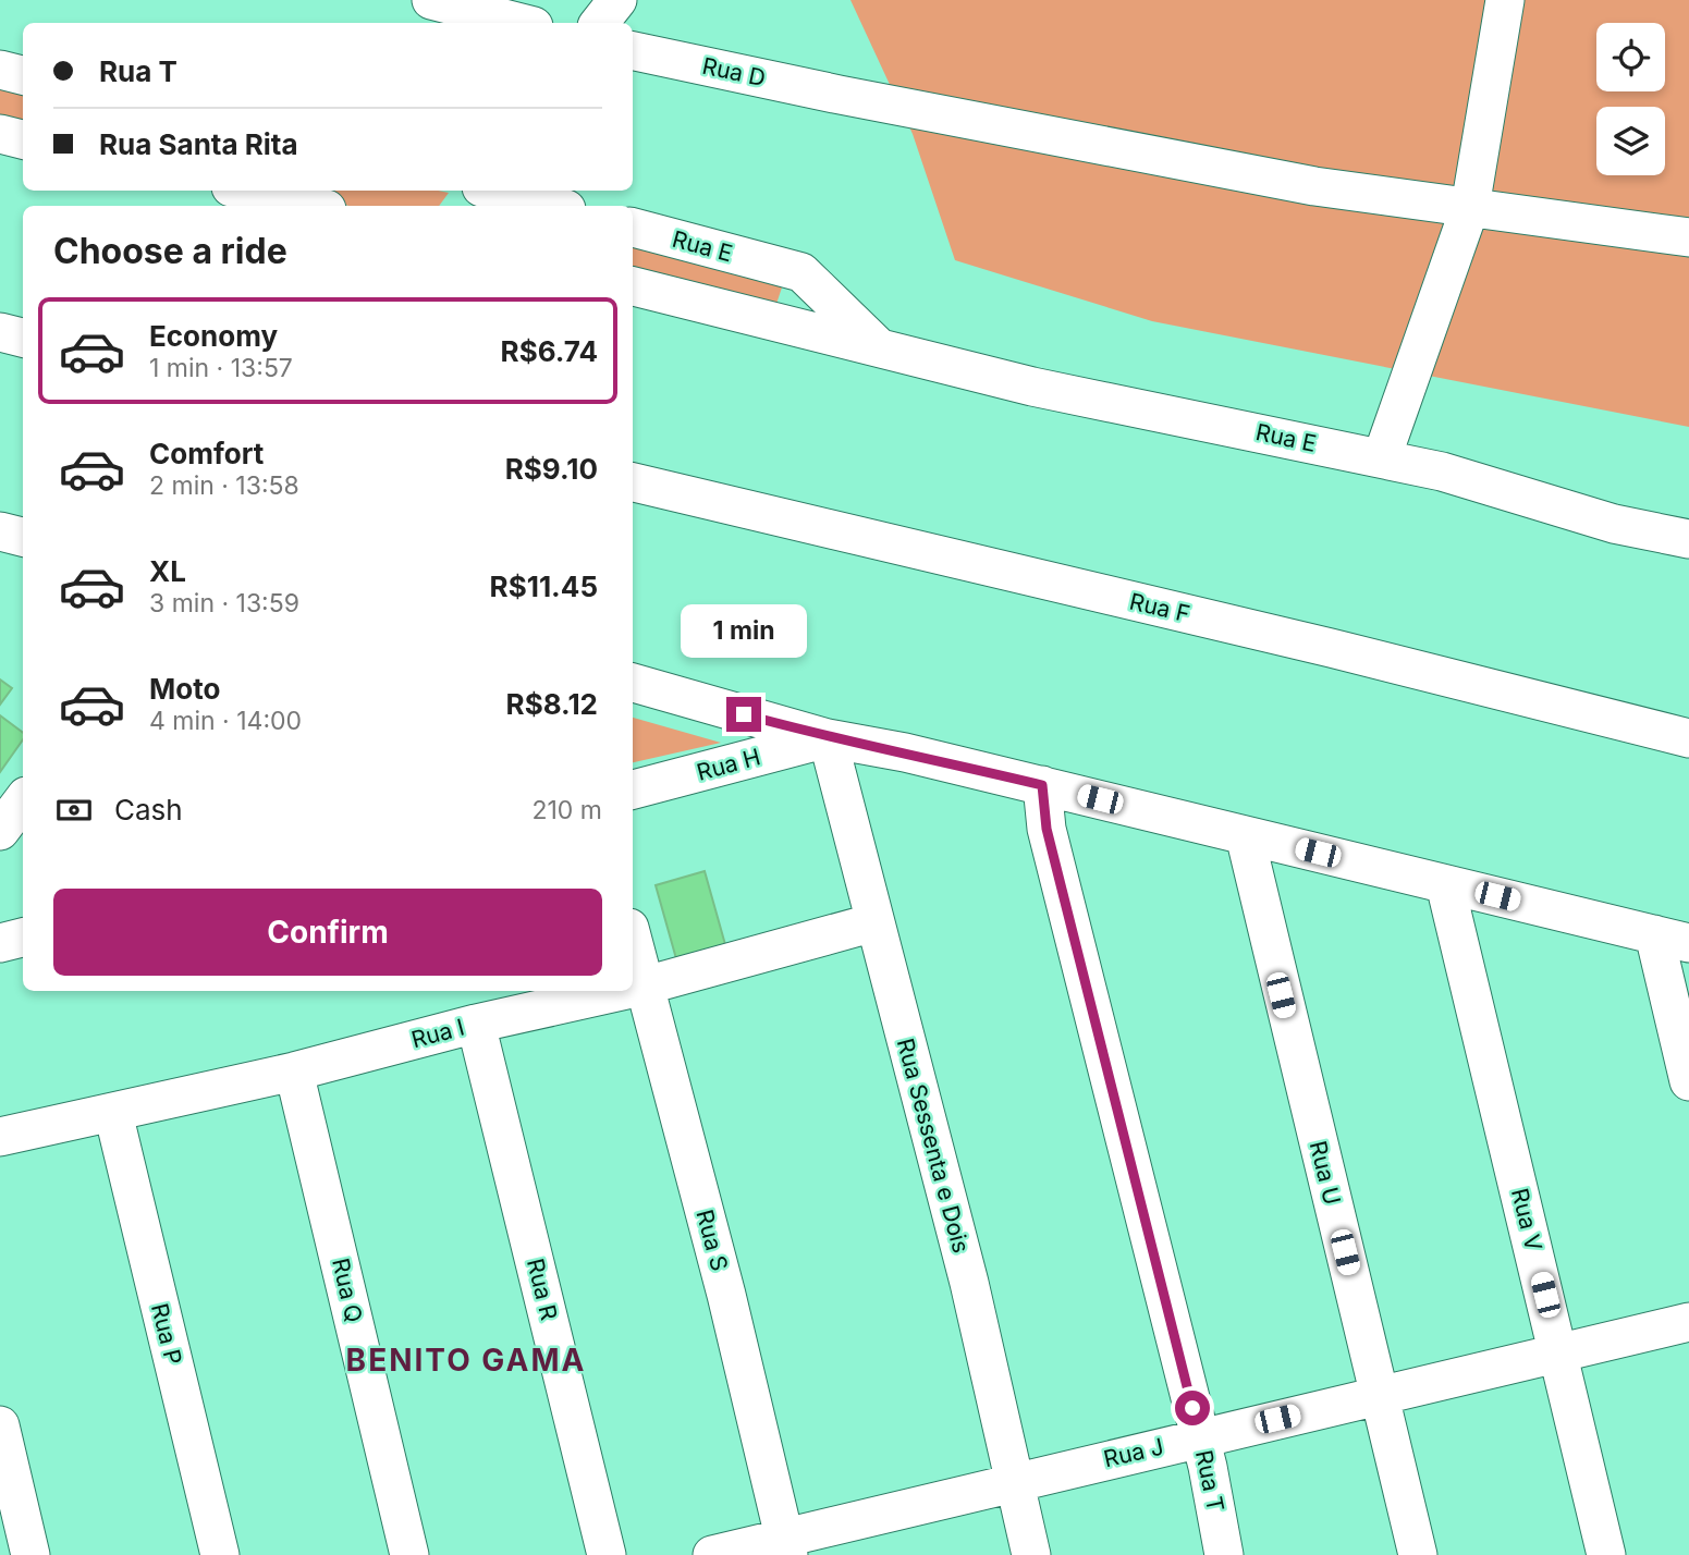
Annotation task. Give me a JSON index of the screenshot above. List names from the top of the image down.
{
  "streets": {
    "street": [
      "Rua D",
      "Rua E",
      "Rua F",
      "Rua H",
      "Rua I",
      "Rua Sessenta e Dois",
      "Rua U",
      "Rua V",
      "Rua S",
      "Rua R",
      "Rua Q",
      "Rua P",
      "Rua J",
      "Rua T"
    ]
  },
  "crossings": [
    ["Rua H", "Rua Sessenta e Dois"],
    ["Rua I", "Rua Sessenta e Dois"],
    ["Rua I", "Rua S"],
    ["Rua I", "Rua R"],
    ["Rua I", "Rua Q"],
    ["Rua I", "Rua P"],
    ["Rua Sessenta e Dois", "Rua J"],
    ["Rua U", "Rua J"],
    ["Rua V", "Rua J"],
    ["Rua S", "Rua J"],
    ["Rua J", "Rua T"]
  ],
  "districts": ["BENITO GAMA"],
  "page": {
    "banner": ["Rua T", "Rua Santa Rita"],
    "heading": "Choose a ride",
    "list": [
      {
        "name": "Economy",
        "note": "1 min · 13:57",
        "value": "R$6.74"
      },
      {
        "name": "Comfort",
        "note": "2 min · 13:58",
        "value": "R$9.10"
      },
      {
        "name": "XL",
        "note": "3 min · 13:59",
        "value": "R$11.45"
      },
      {
        "name": "Moto",
        "note": "4 min · 14:00",
        "value": "R$8.12"
      }
    ],
    "bubble": "1 min",
    "pay": ["Cash", "210 m"],
    "buttons": "Confirm"
  }
}
